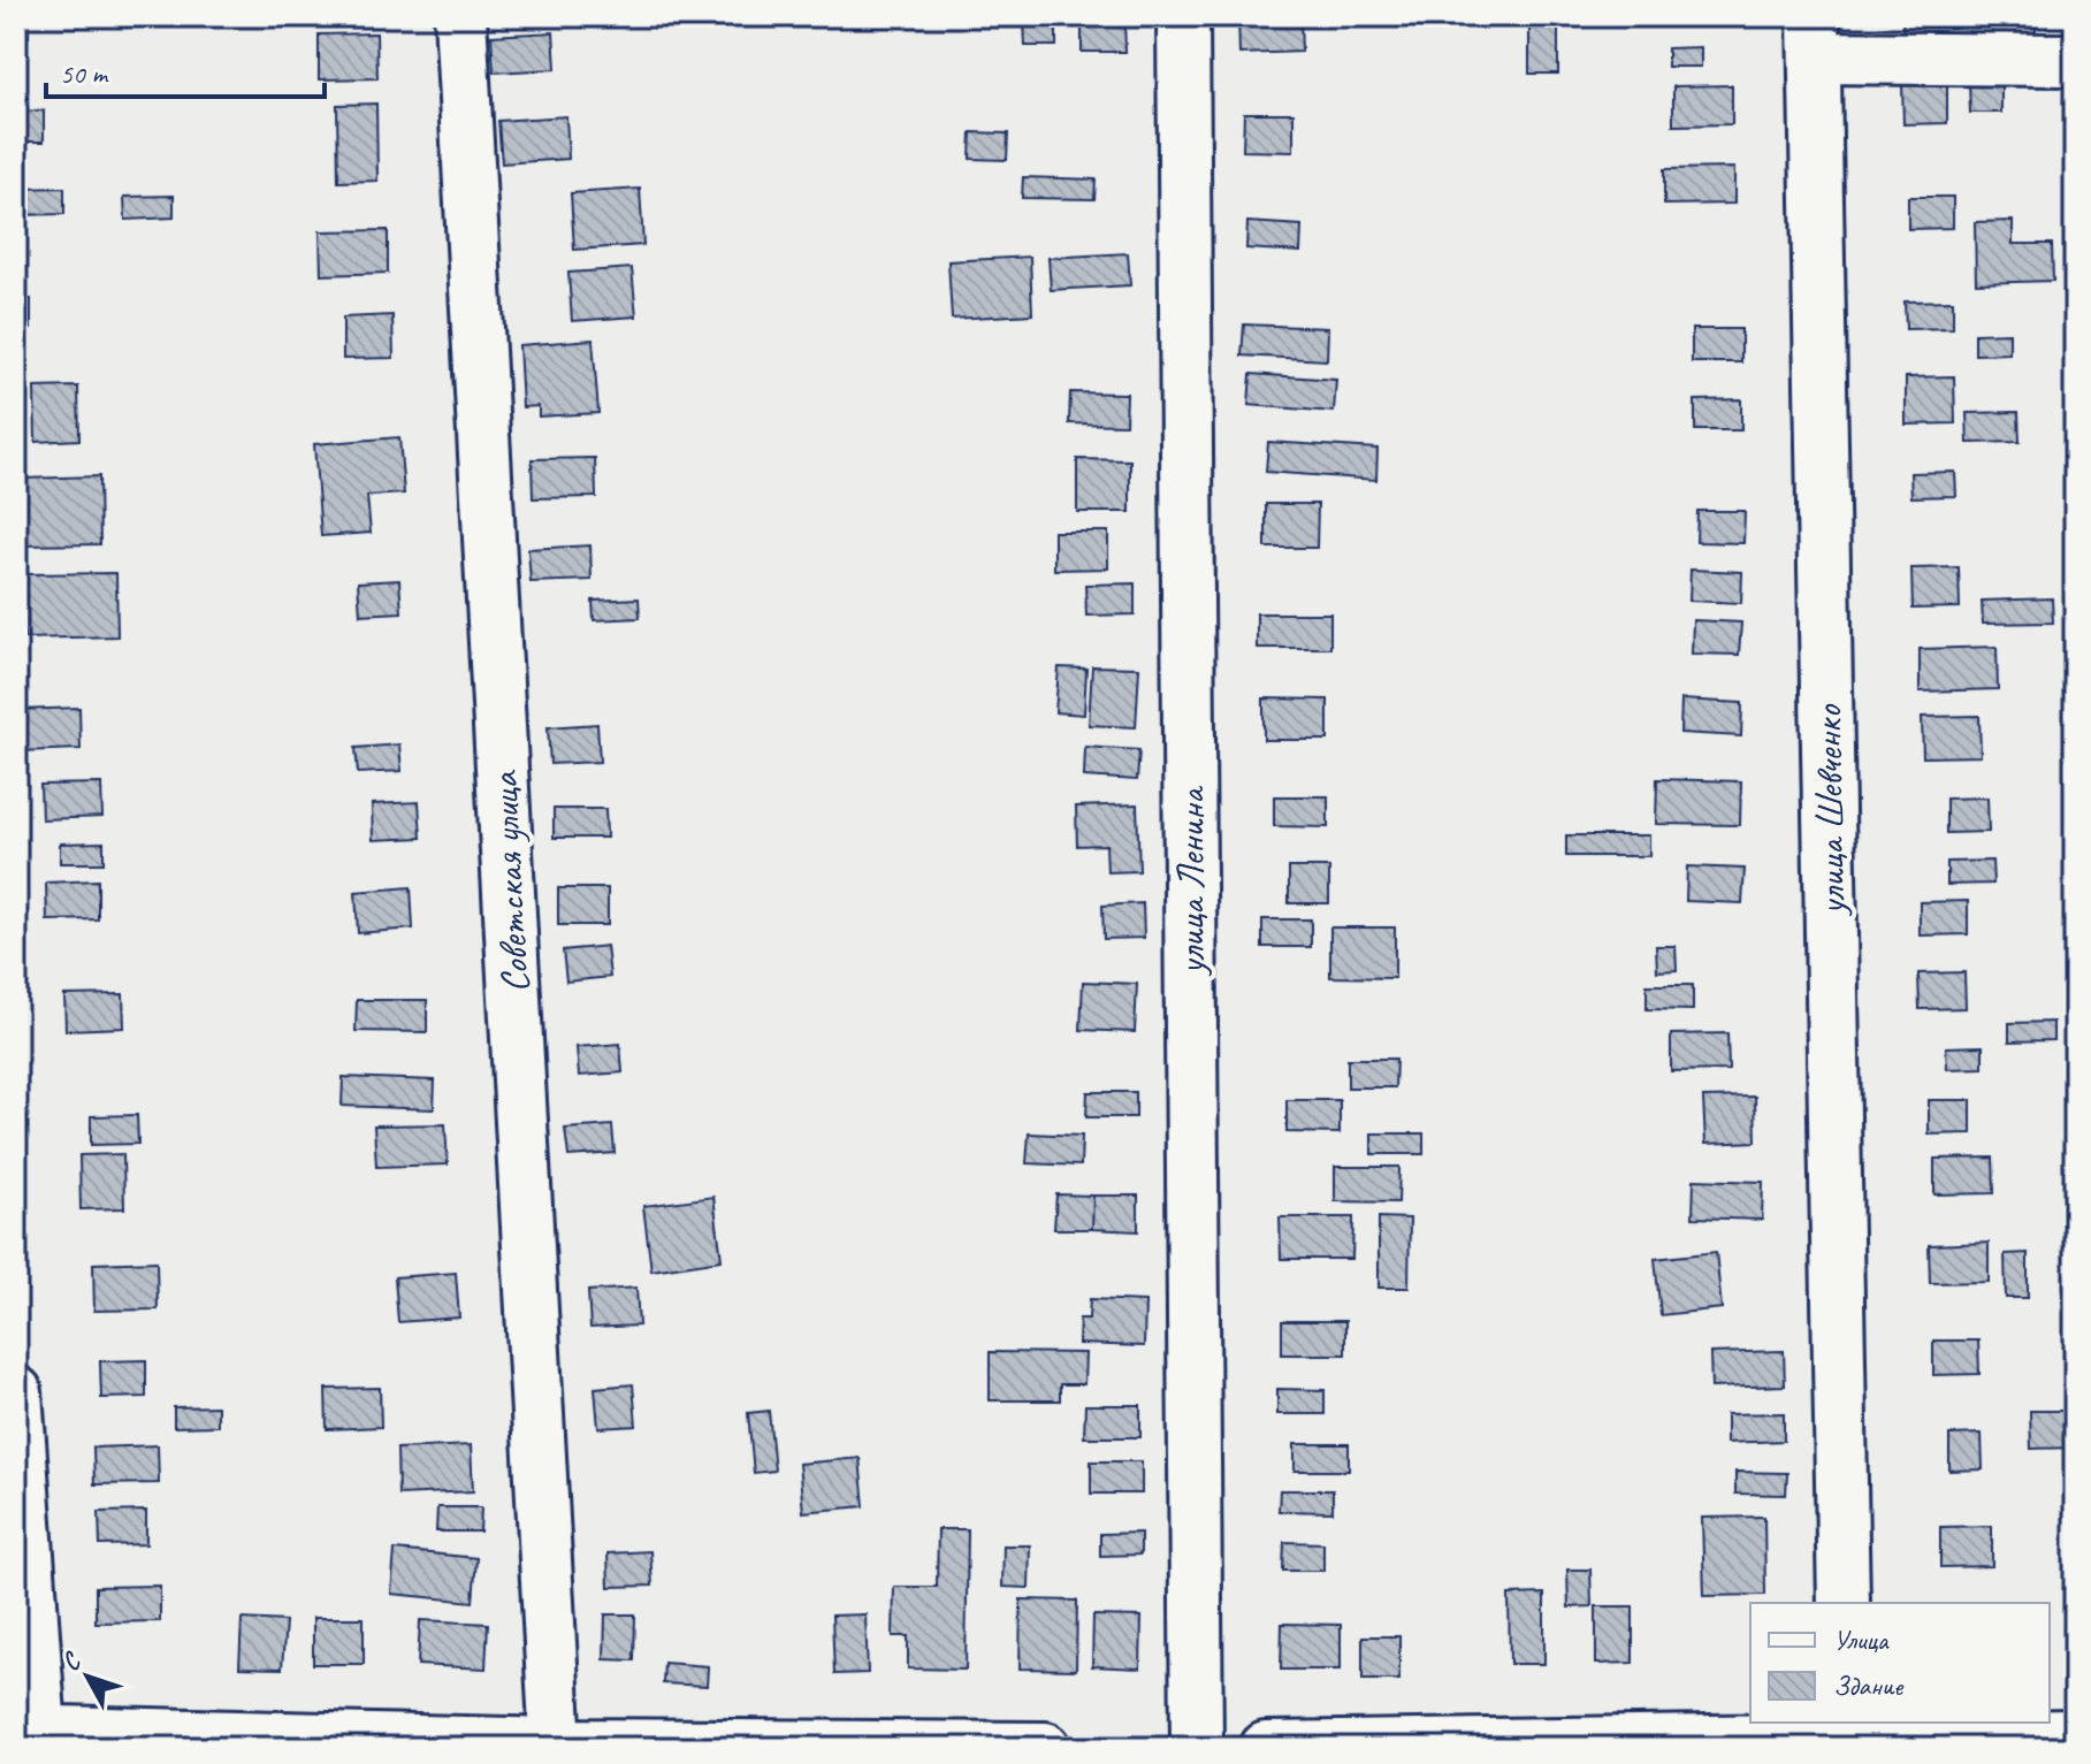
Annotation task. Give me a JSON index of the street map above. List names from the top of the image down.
{
  "streets": {
    "street": ["улица Шевченко", "улица Ленина", "Советская улица"]
  },
  "legend": ["Улица", "Здание"],
  "scale_bar": "50 m",
  "north": "top left"
}
